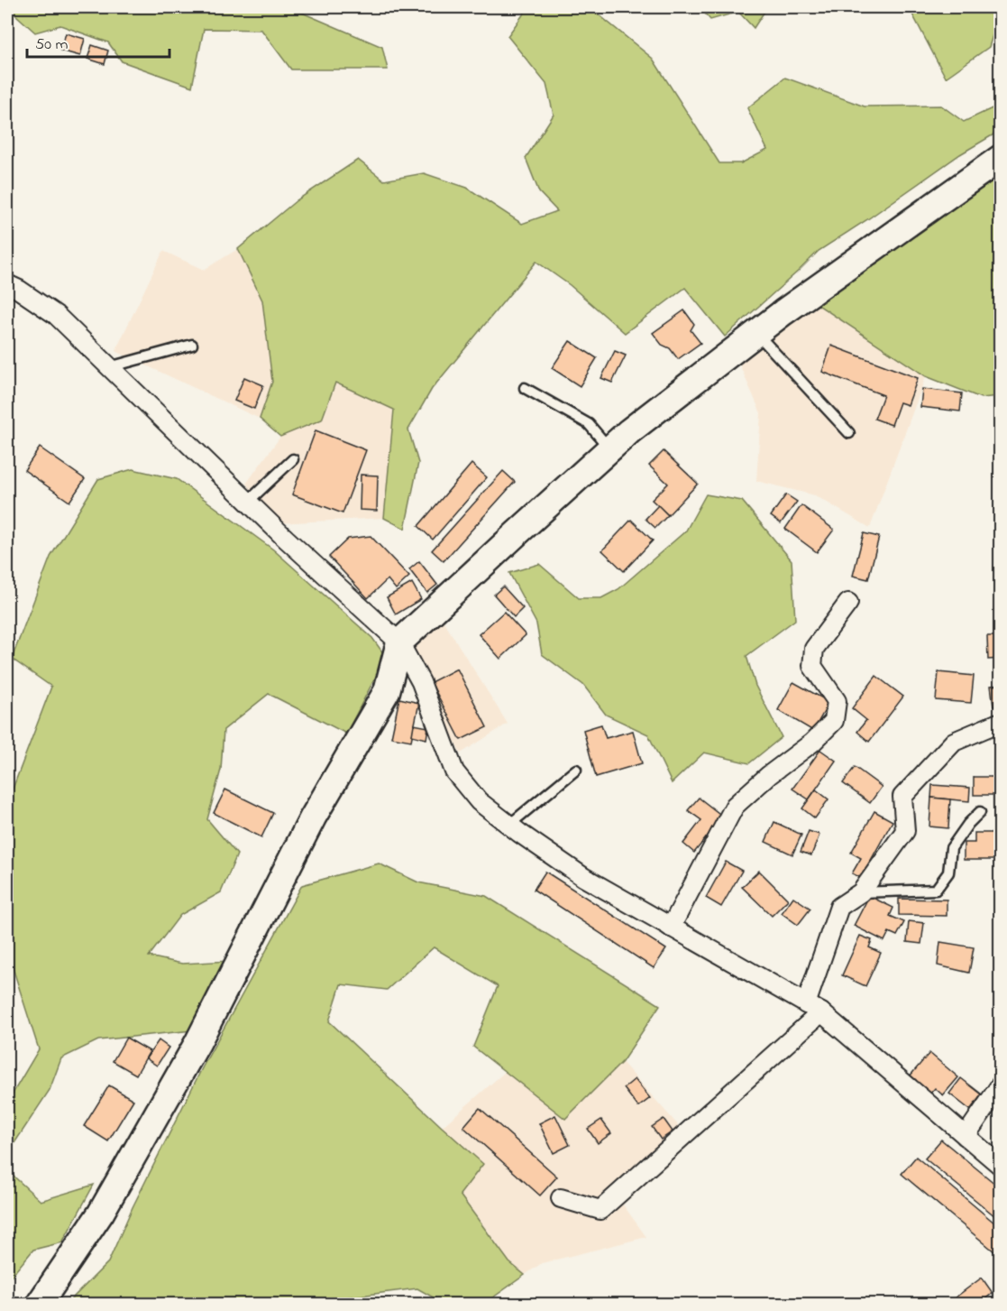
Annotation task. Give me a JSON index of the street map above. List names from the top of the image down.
{
  "scale_bar": "50 m"
}
